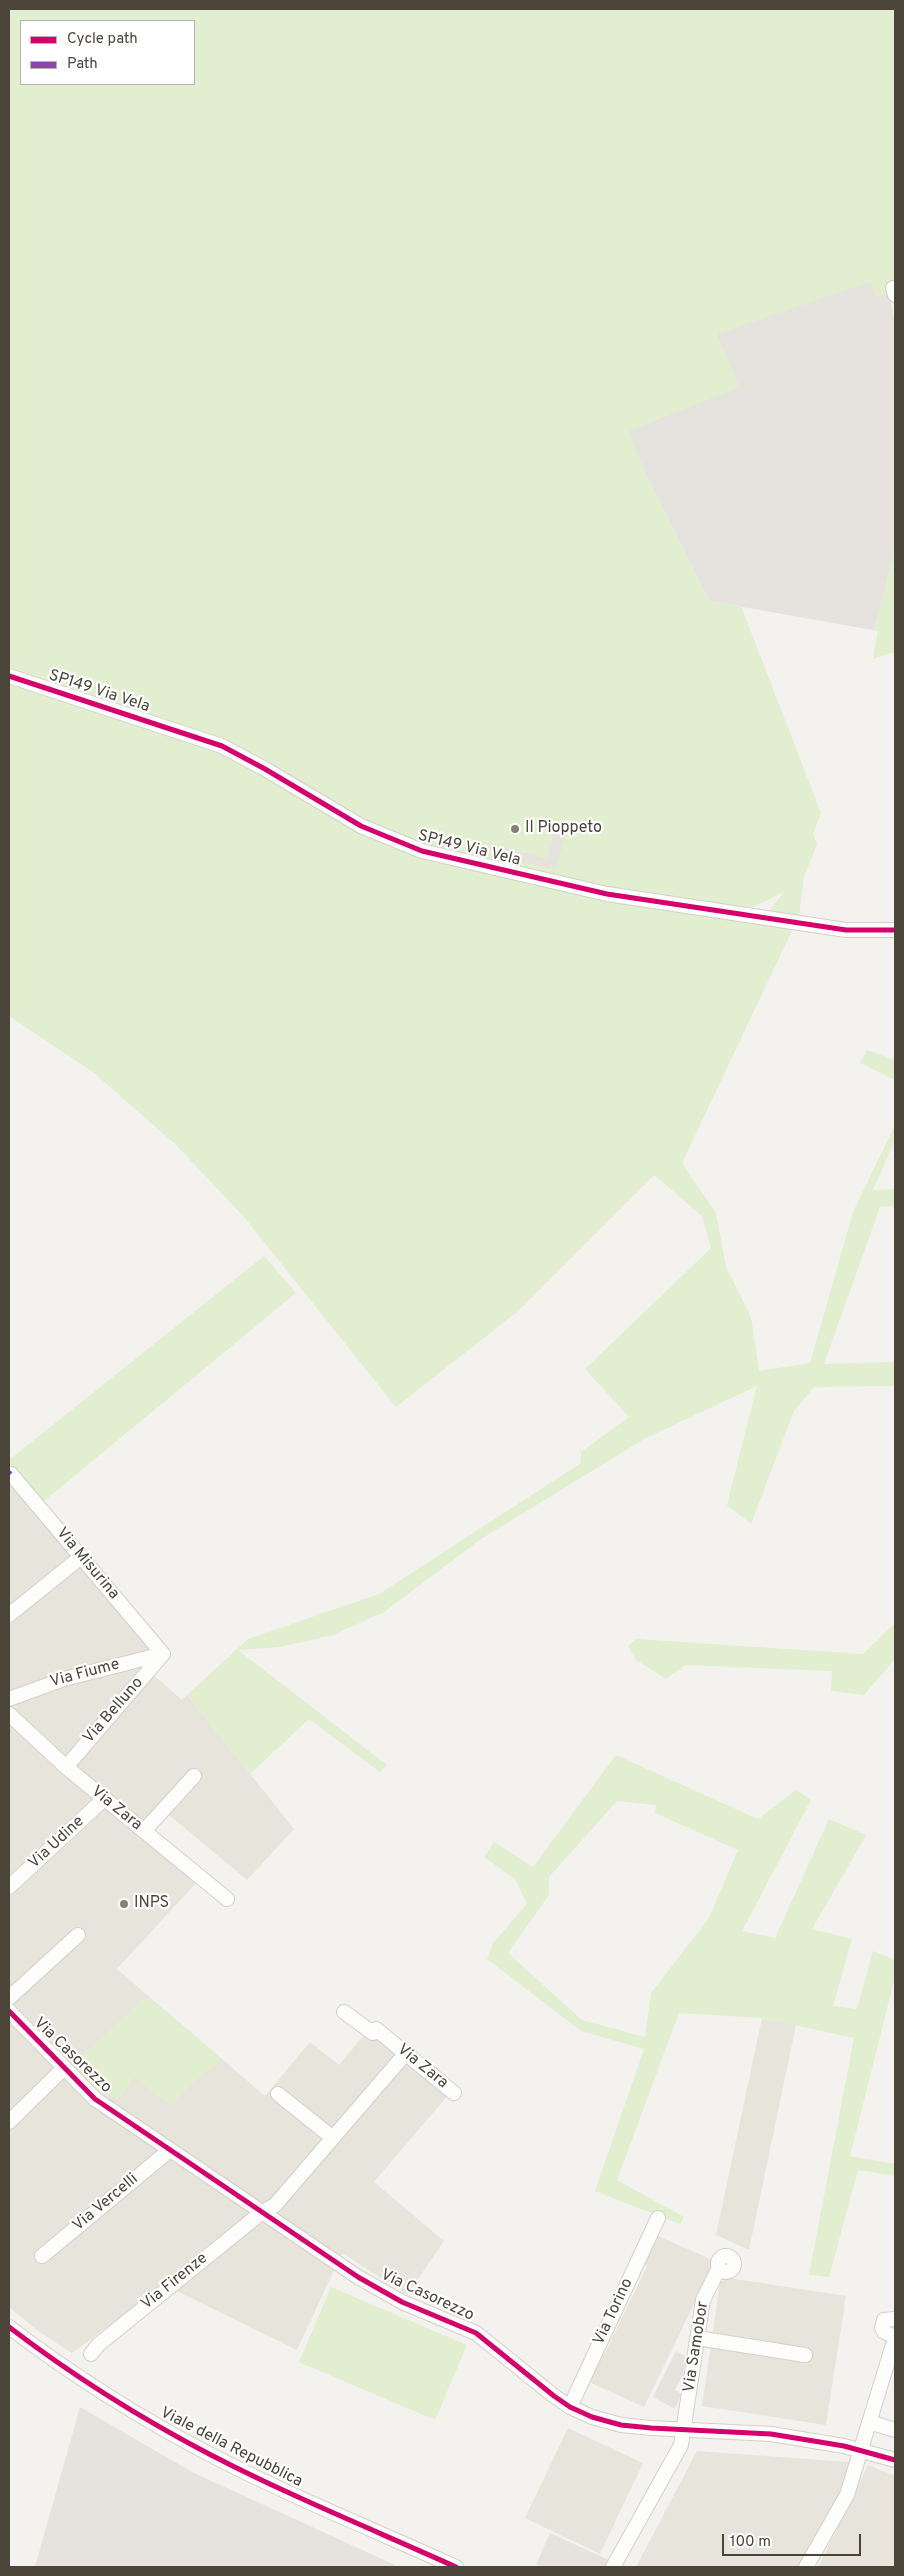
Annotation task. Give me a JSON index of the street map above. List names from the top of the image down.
{
  "streets": {
    "street": [
      "SP149 Via Vela",
      "Via Misurina",
      "Via Fiume",
      "Via Belluno",
      "Via Zara",
      "Via Udine",
      "Via Casorezzo",
      "Via Vercelli",
      "Via Firenze",
      "Via Torino",
      "Via Samobor",
      "Viale della Repubblica"
    ]
  },
  "crossings": [
    ["Via Misurina", "Via Fiume"],
    ["Via Misurina", "Via Belluno"],
    ["Via Fiume", "Via Belluno"],
    ["Via Belluno", "Via Zara"],
    ["Via Zara", "Via Udine"],
    ["Via Zara", "Via Firenze"],
    ["Via Casorezzo", "Via Vercelli"],
    ["Via Casorezzo", "Via Firenze"],
    ["Via Casorezzo", "Via Torino"],
    ["Via Casorezzo", "Via Samobor"]
  ],
  "places": ["Il Pioppeto", "INPS"],
  "legend": ["Cycle path", "Path"],
  "scale_bar": "100 m"
}
